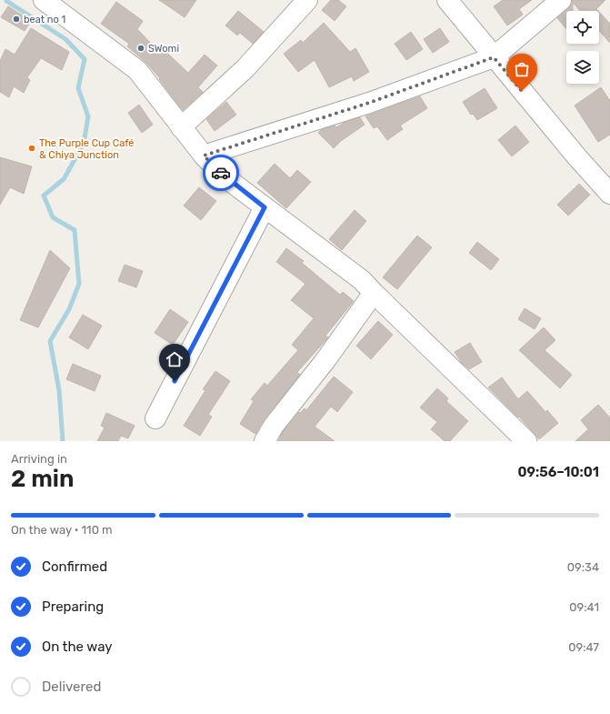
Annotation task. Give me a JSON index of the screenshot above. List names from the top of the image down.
{
  "places": ["beat no 1", "SWomi", "The Purple Cup Café & Chiya Junction"],
  "page": {
    "heading": ["2 min", "Arriving in", "09:56–10:01"],
    "bar": "On the way · 110 m",
    "list": [
      ["Confirmed", "09:34"],
      ["Preparing", "09:41"],
      ["On the way", "09:47"],
      "Delivered"
    ]
  }
}
